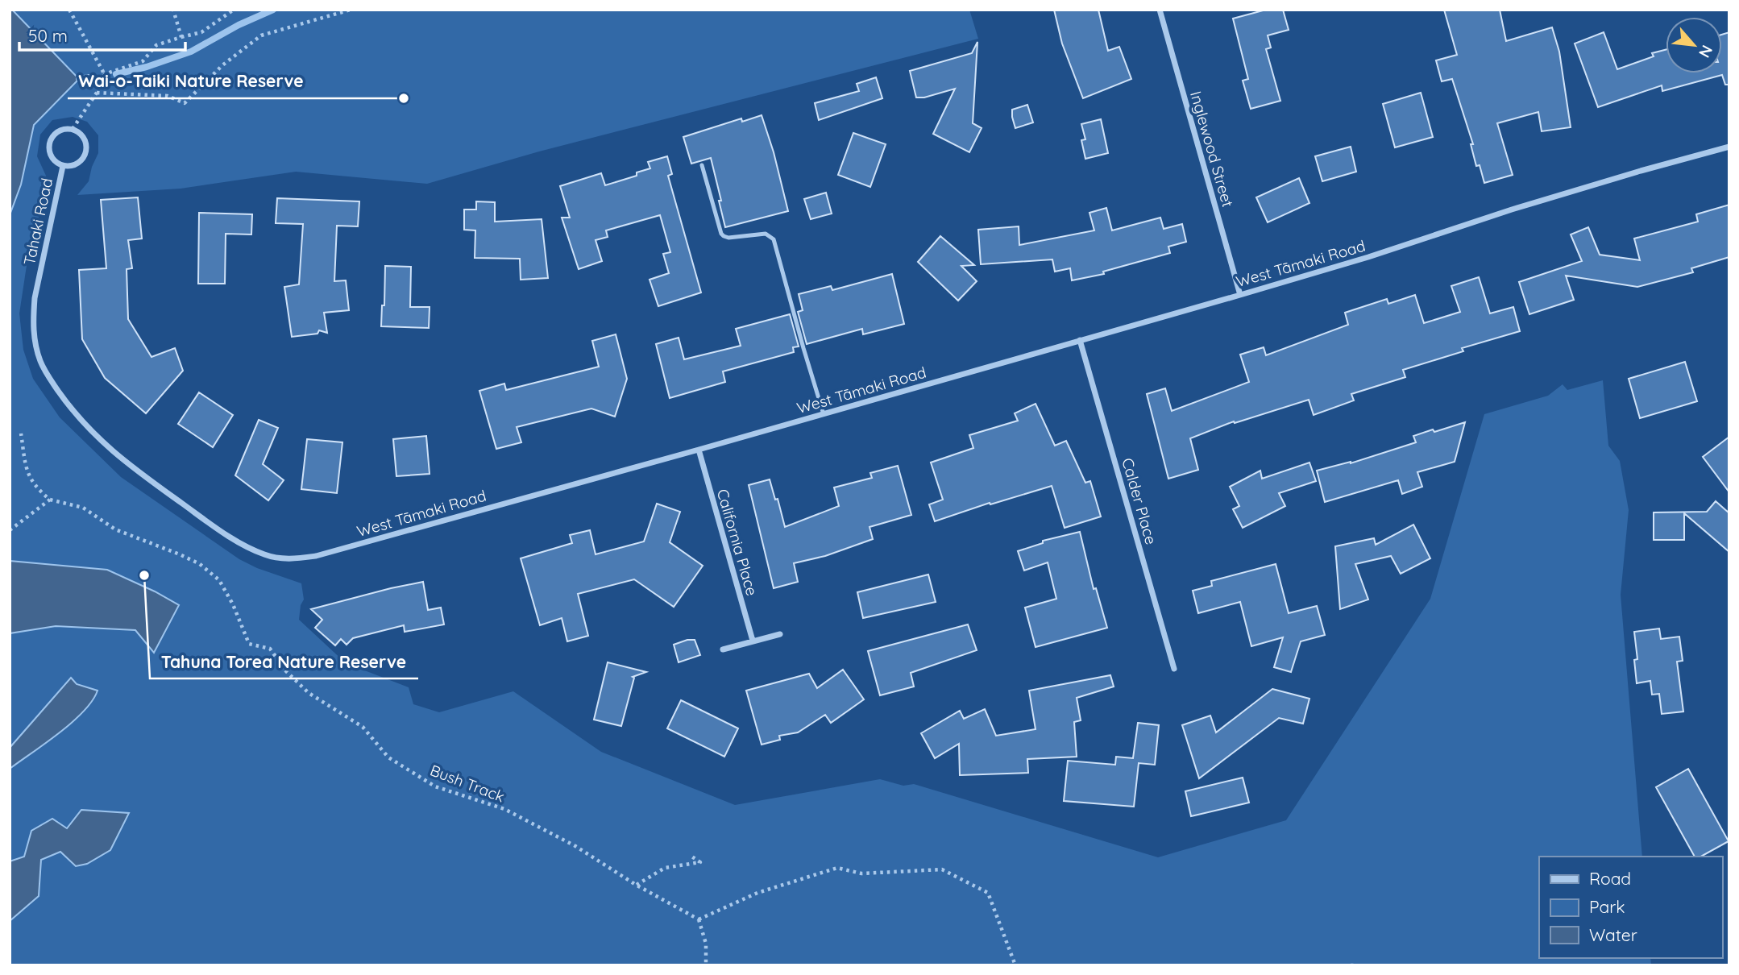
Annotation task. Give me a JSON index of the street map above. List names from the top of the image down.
{
  "streets": {
    "street": [
      "Inglewood Street",
      "Tahaki Road",
      "West Tāmaki Road",
      "Calder Place",
      "California Place"
    ],
    "path": ["Bush Track"]
  },
  "crossings": [
    ["Inglewood Street", "West Tāmaki Road"],
    ["Tahaki Road", "West Tāmaki Road"],
    ["West Tāmaki Road", "Calder Place"],
    ["West Tāmaki Road", "California Place"]
  ],
  "places": ["Wai-o-Taiki Nature Reserve", "Tahuna Torea Nature Reserve"],
  "legend": ["Road", "Park", "Water"],
  "scale_bar": "50 m",
  "north": "bottom right"
}
